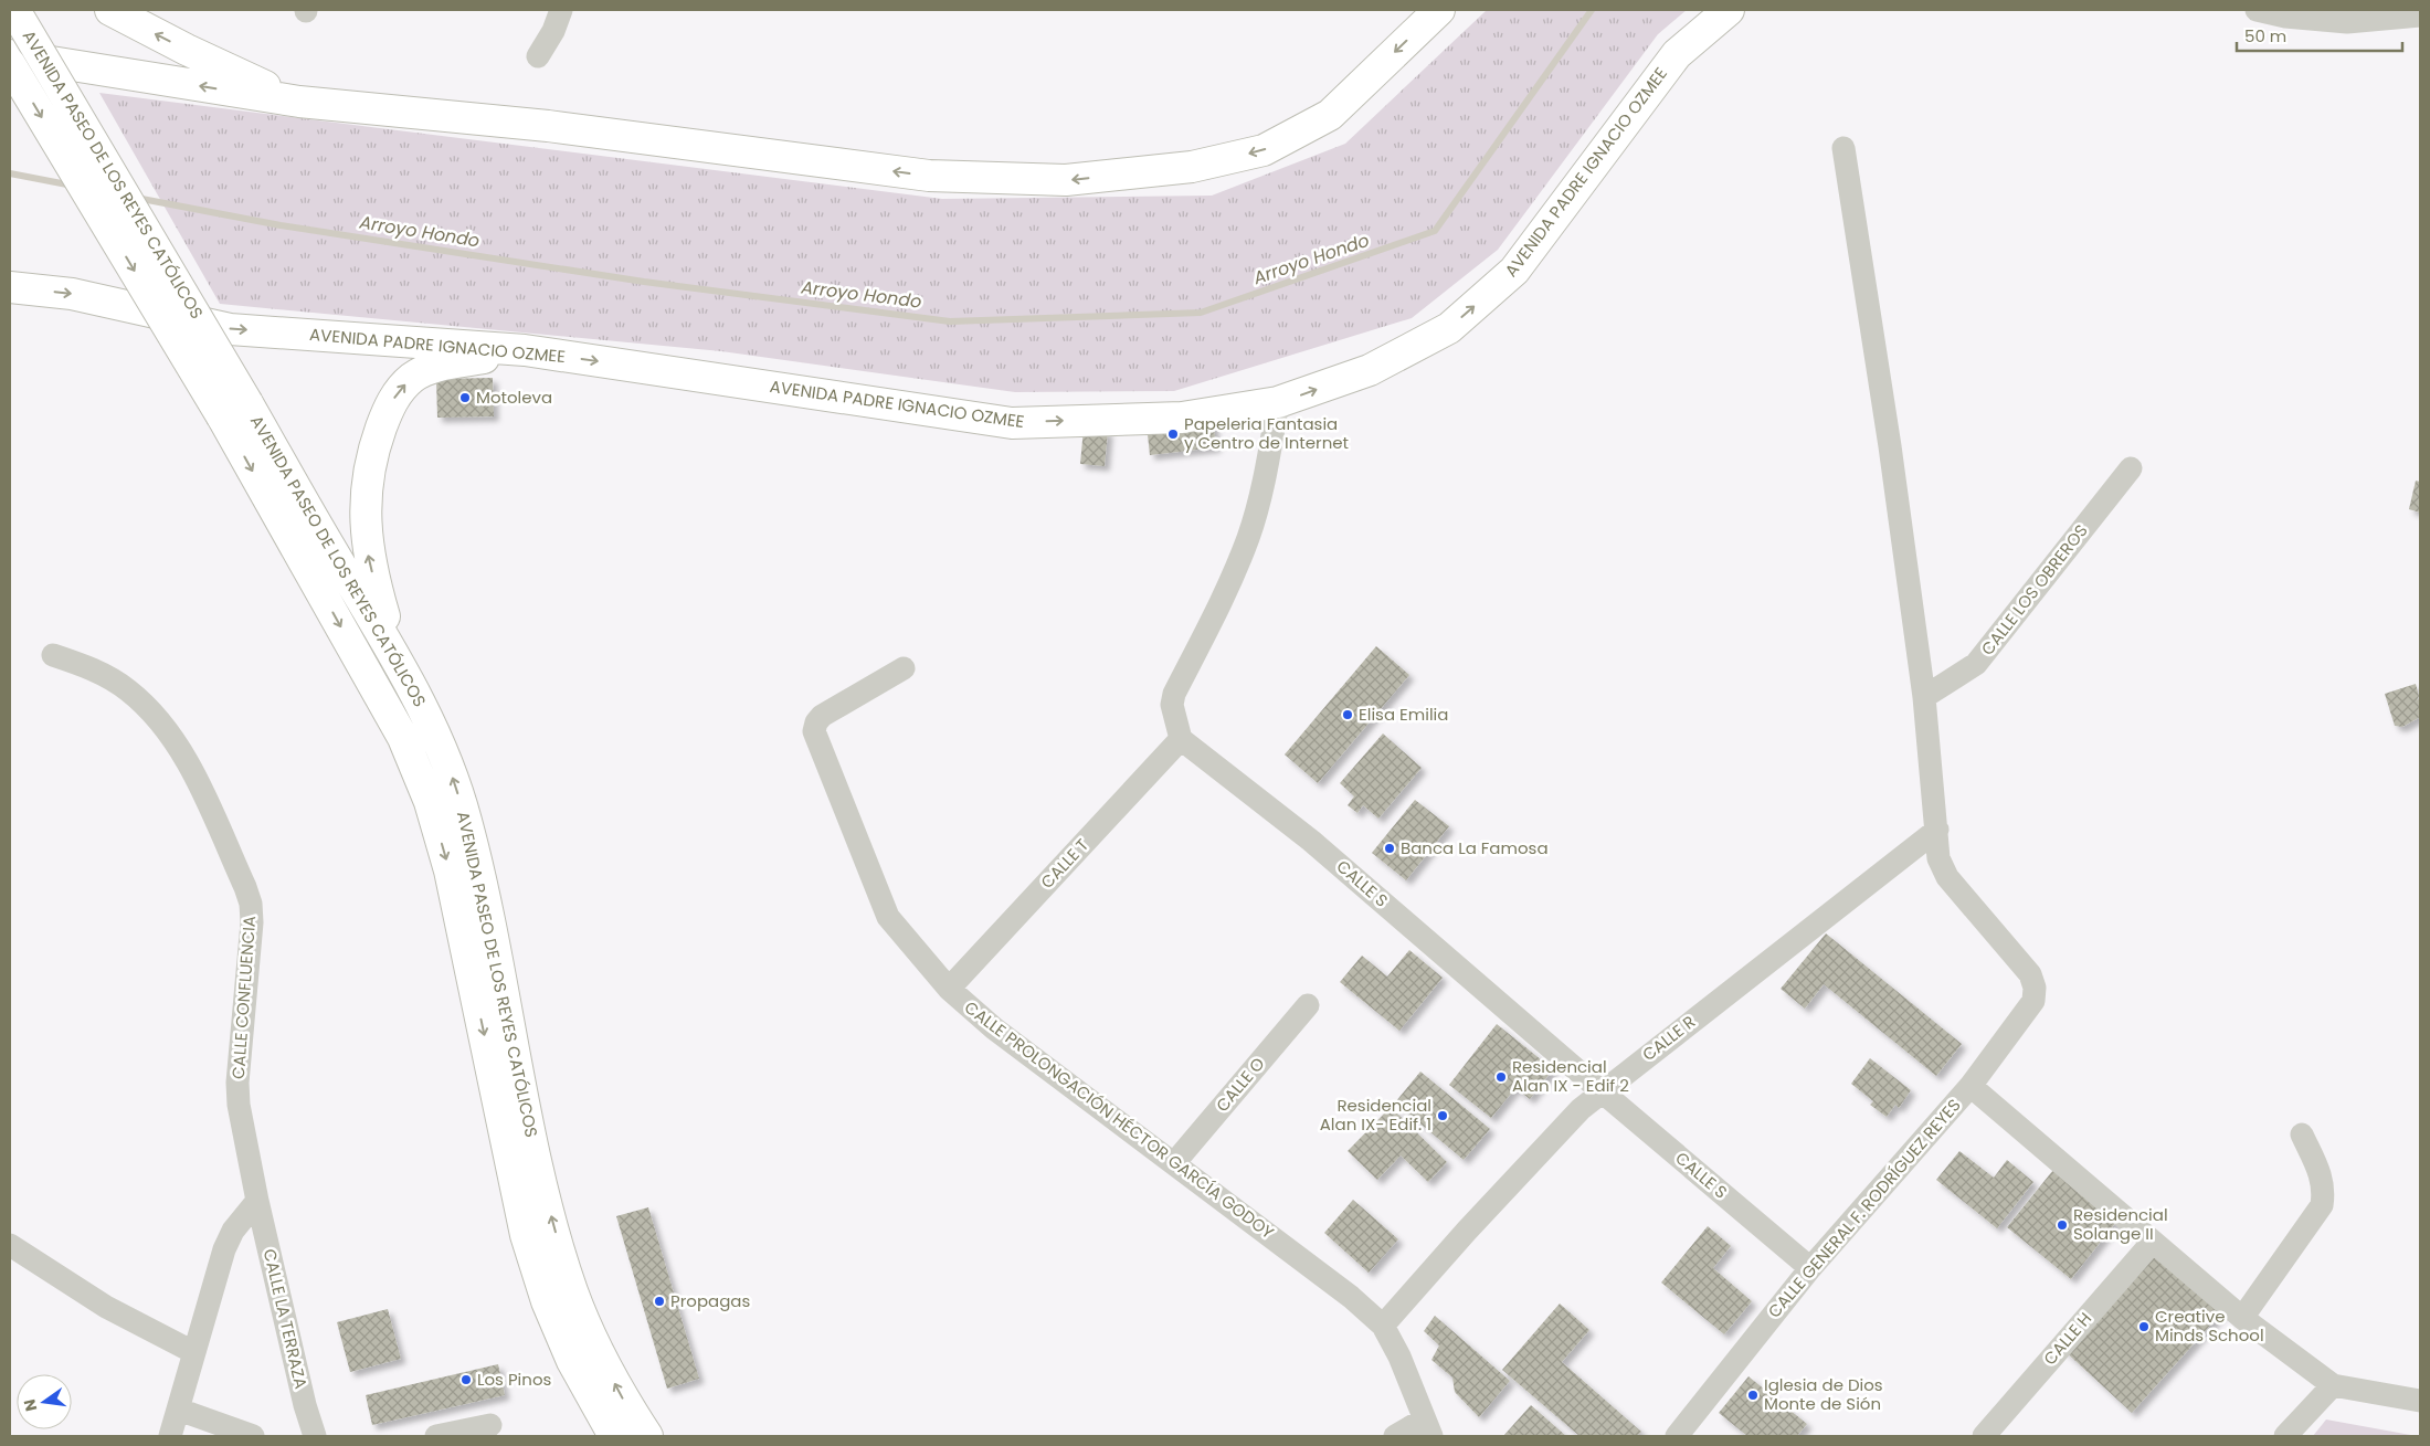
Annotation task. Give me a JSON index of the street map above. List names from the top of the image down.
{
  "streets": {
    "main road": ["AVENIDA PADRE IGNACIO OZMEE", "AVENIDA PASEO DE LOS REYES CATÓLICOS"],
    "street": [
      "CALLE LOS OBREROS",
      "CALLE T",
      "CALLE S",
      "CALLE CONFLUENCIA",
      "CALLE R",
      "CALLE O",
      "CALLE PROLONGACIÓN HÉCTOR GARCÍA GODOY",
      "CALLE GENERAL F. RODRÍGUEZ REYES",
      "CALLE LA TERRAZA",
      "CALLE H"
    ]
  },
  "crossings": [
    ["CALLE T", "CALLE S"],
    ["CALLE T", "CALLE PROLONGACIÓN HÉCTOR GARCÍA GODOY"],
    ["CALLE S", "CALLE R"],
    ["CALLE S", "CALLE GENERAL F. RODRÍGUEZ REYES"],
    ["CALLE CONFLUENCIA", "CALLE LA TERRAZA"],
    ["CALLE R", "CALLE PROLONGACIÓN HÉCTOR GARCÍA GODOY"],
    ["CALLE R", "CALLE GENERAL F. RODRÍGUEZ REYES"],
    ["CALLE O", "CALLE PROLONGACIÓN HÉCTOR GARCÍA GODOY"]
  ],
  "water": ["Arroyo Hondo"],
  "places": [
    "Motoleva",
    "Papeleria Fantasia y Centro de Internet",
    "Elisa Emilia",
    "Banca La Famosa",
    "Residencial Alan IX - Edif 2",
    "Residencial Alan IX- Edif. 1",
    "Residencial Solange II",
    "Propagas",
    "Creative Minds School",
    "Los Pinos",
    "Iglesia de Dios Monte de Sión"
  ],
  "scale_bar": "50 m",
  "north": "left"
}
